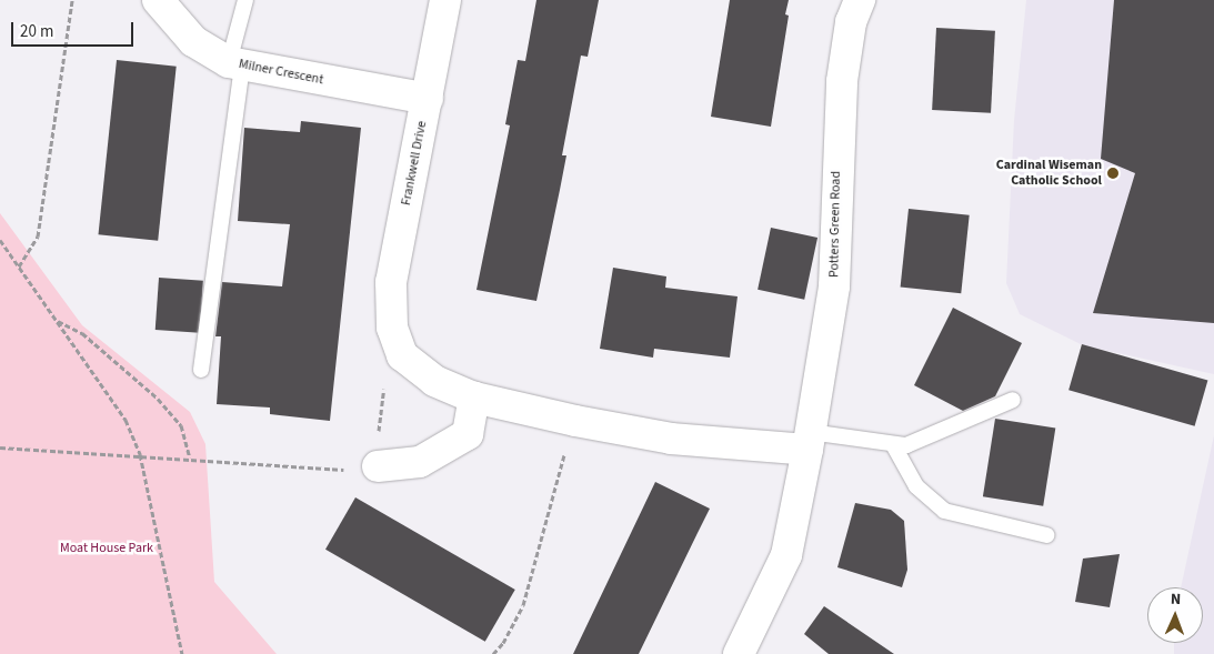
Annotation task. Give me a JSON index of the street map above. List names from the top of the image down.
{
  "streets": {
    "street": ["Milner Crescent", "Frankwell Drive", "Potters Green Road"]
  },
  "crossings": [
    ["Milner Crescent", "Frankwell Drive"]
  ],
  "parks": ["Moat House Park"],
  "places": ["Cardinal Wiseman Catholic School"],
  "scale_bar": "20 m",
  "north": "top"
}
